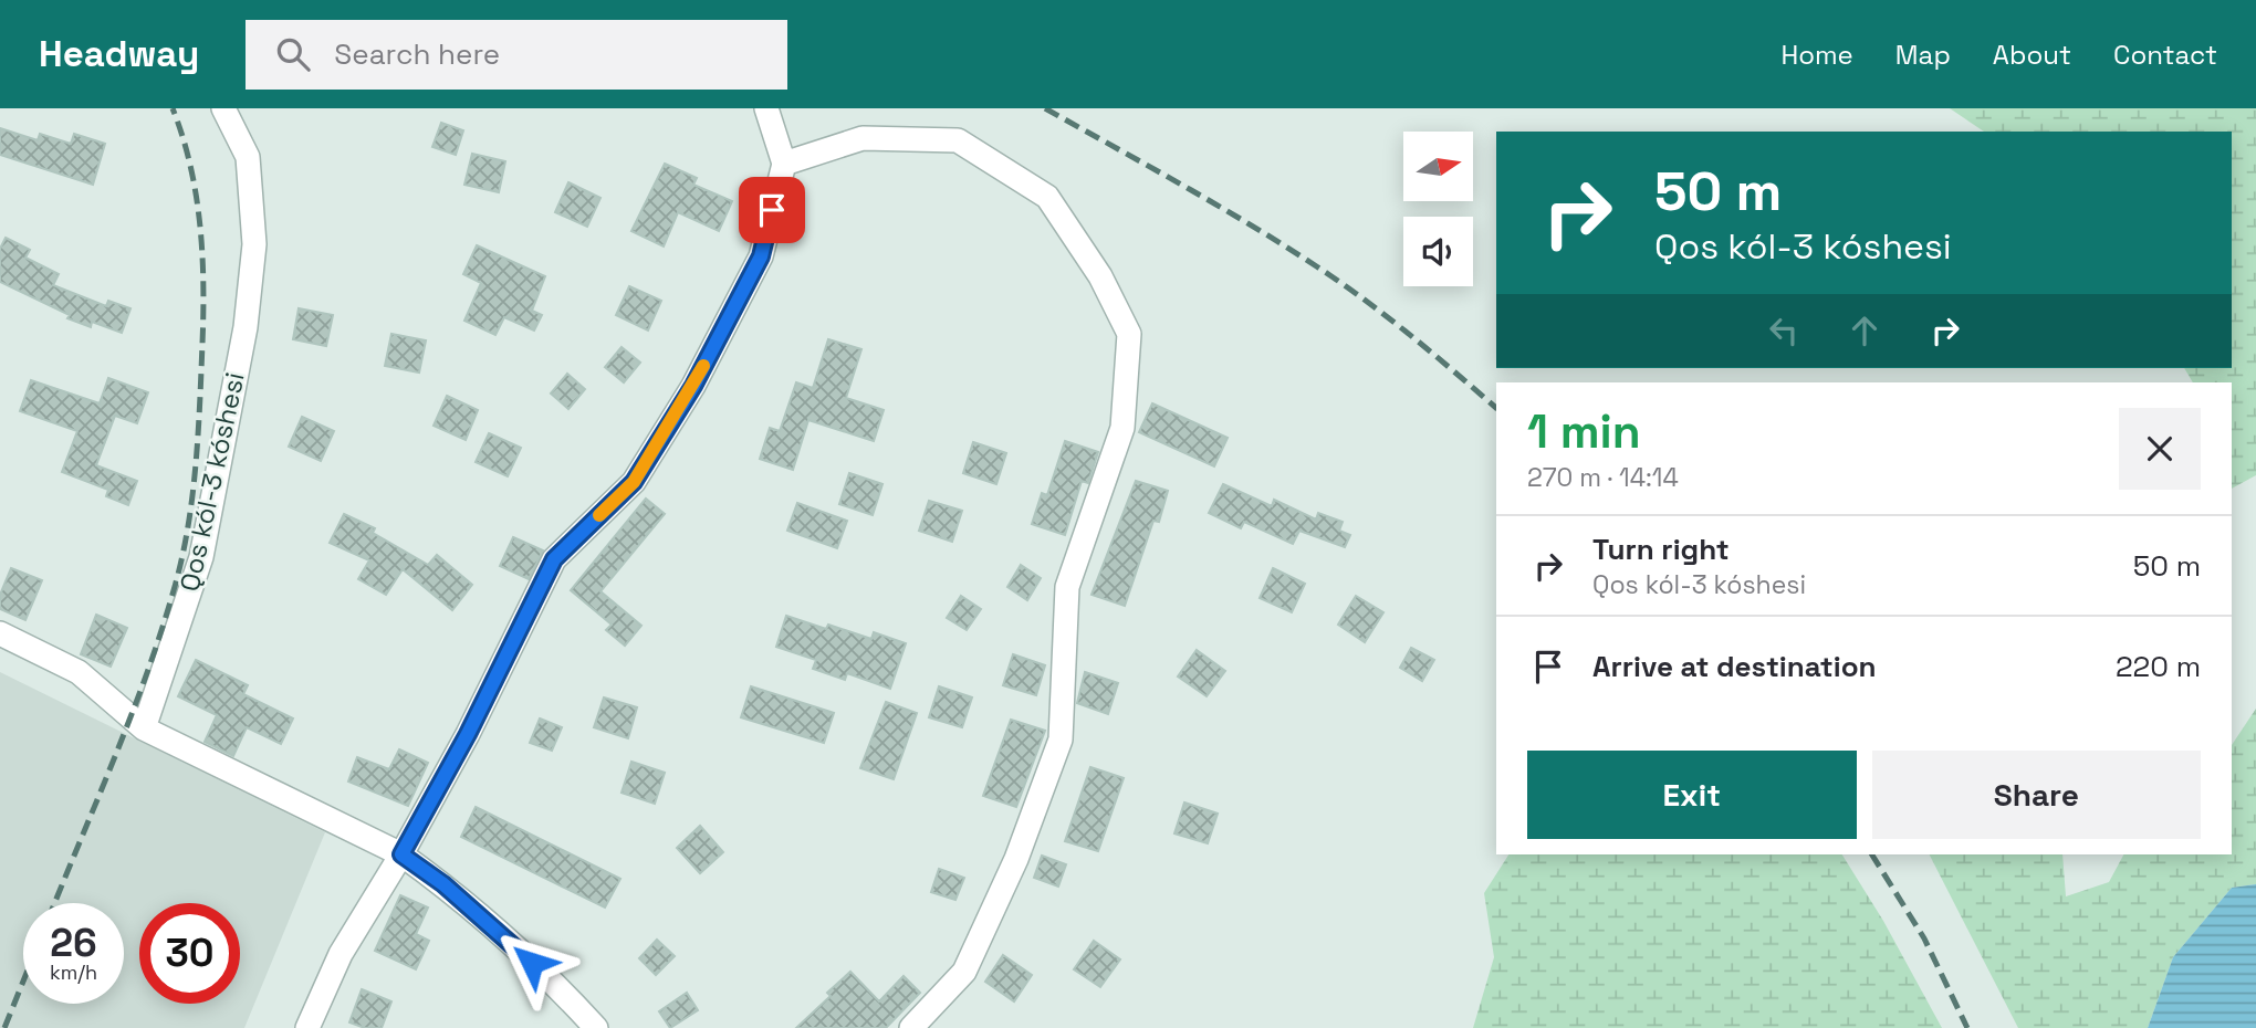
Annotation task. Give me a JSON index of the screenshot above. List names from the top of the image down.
{
  "streets": {
    "street": ["Qos kól-3 kóshesi"]
  },
  "north": "right",
  "page": {
    "header": "Headway",
    "search": "Search here",
    "nav": [
      "Home",
      "Map",
      "About",
      "Contact"
    ],
    "turn": ["50 m", "Qos kól-3 kóshesi"],
    "heading": ["1 min", "270 m · 14:14"],
    "list": [
      {
        "name": "Turn right",
        "note": "Qos kól-3 kóshesi",
        "value": "50 m"
      },
      {
        "name": "Arrive at destination",
        "value": "220 m"
      }
    ],
    "buttons": ["Exit", "Share"],
    "speed": "26 km/h",
    "limit": "30"
  }
}
